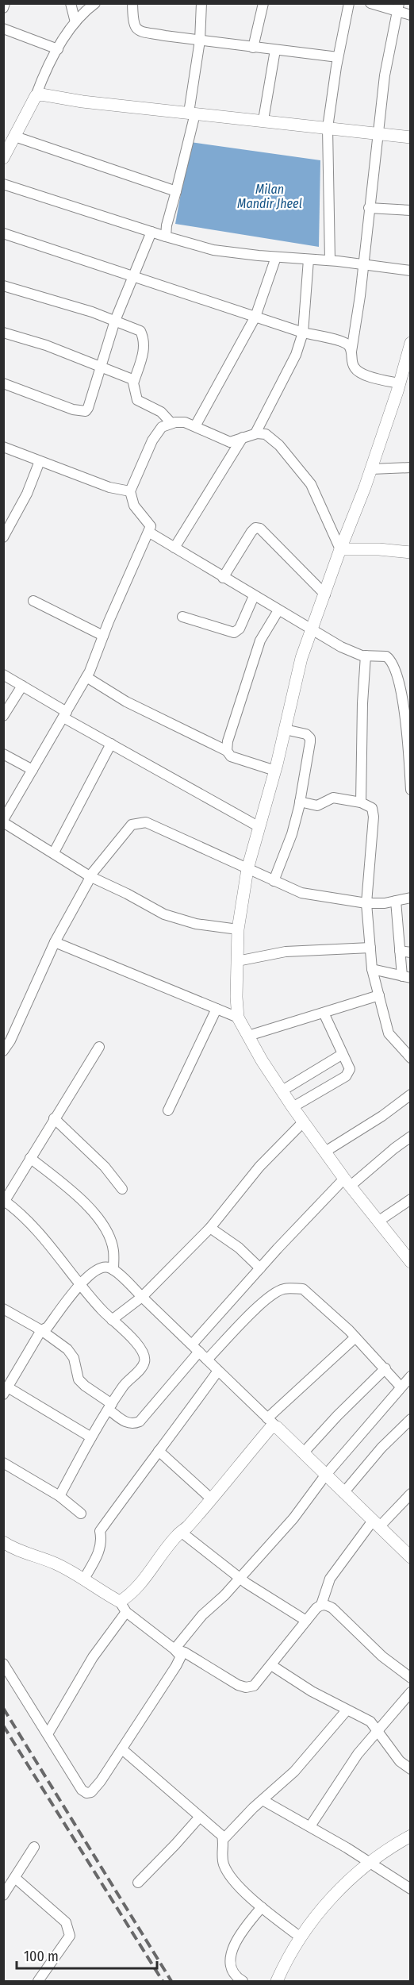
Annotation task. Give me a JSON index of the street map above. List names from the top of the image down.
{
  "water": ["Milan Mandir Jheel"],
  "scale_bar": "100 m"
}
